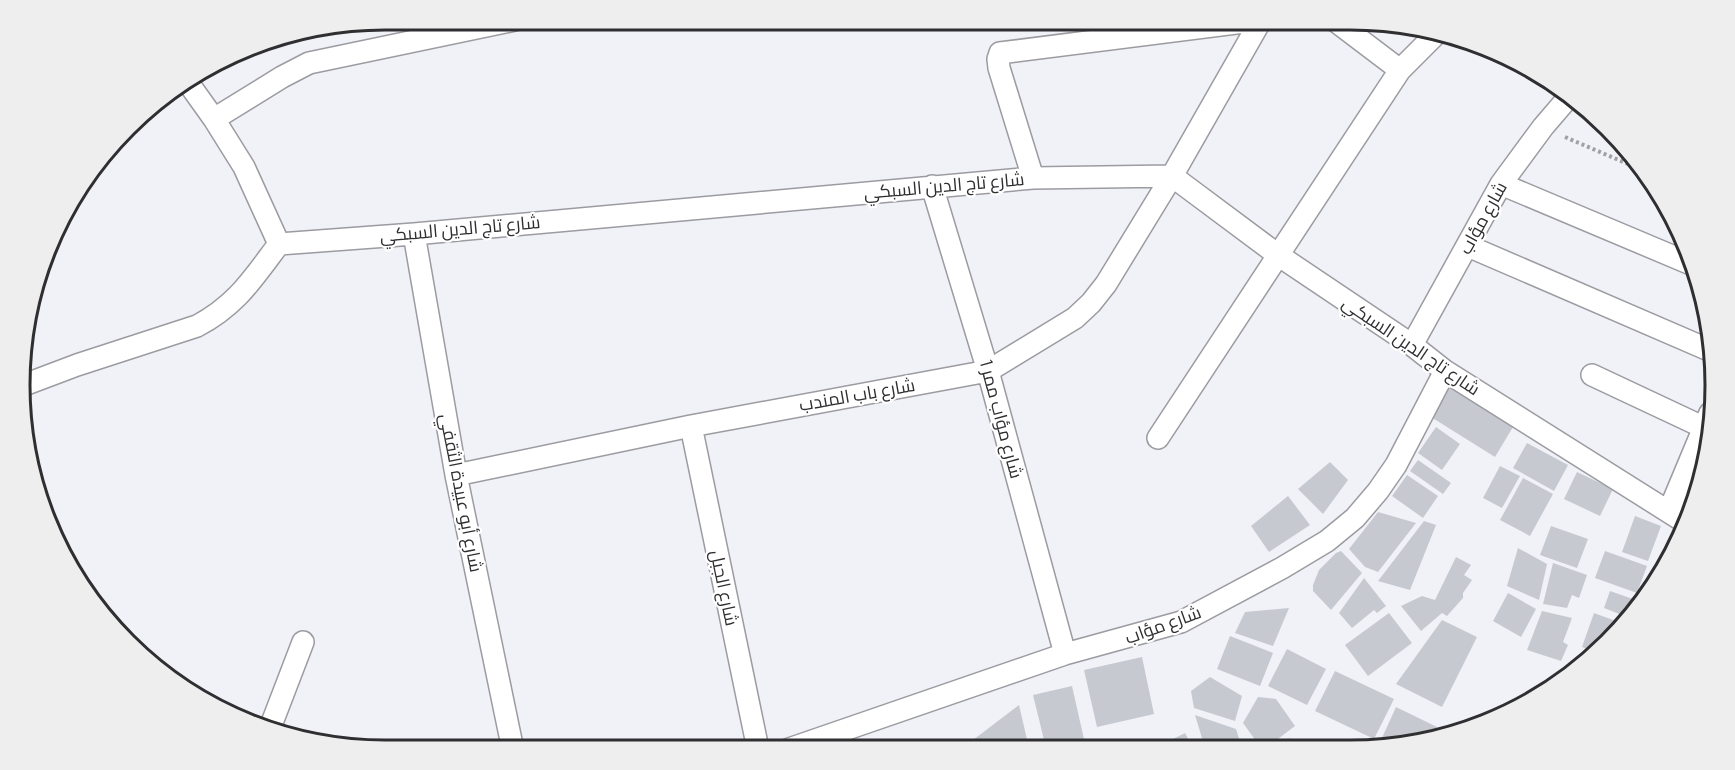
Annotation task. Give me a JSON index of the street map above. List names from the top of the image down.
{
  "streets": {
    "street": [
      "شارع تاج الدين السبكي",
      "شارع مؤاب",
      "شارع باب المندب",
      "شارع مؤاب ممر 1",
      "شارع أبو عبيدة الثقفي",
      "شارع الجبل"
    ]
  },
  "crossings": [
    ["شارع تاج الدين السبكي", "شارع مؤاب"],
    ["شارع تاج الدين السبكي", "شارع باب المندب"],
    ["شارع تاج الدين السبكي", "شارع مؤاب ممر 1"],
    ["شارع تاج الدين السبكي", "شارع أبو عبيدة الثقفي"],
    ["شارع مؤاب", "شارع مؤاب ممر 1"],
    ["شارع باب المندب", "شارع مؤاب ممر 1"],
    ["شارع باب المندب", "شارع أبو عبيدة الثقفي"],
    ["شارع باب المندب", "شارع الجبل"]
  ]
}
